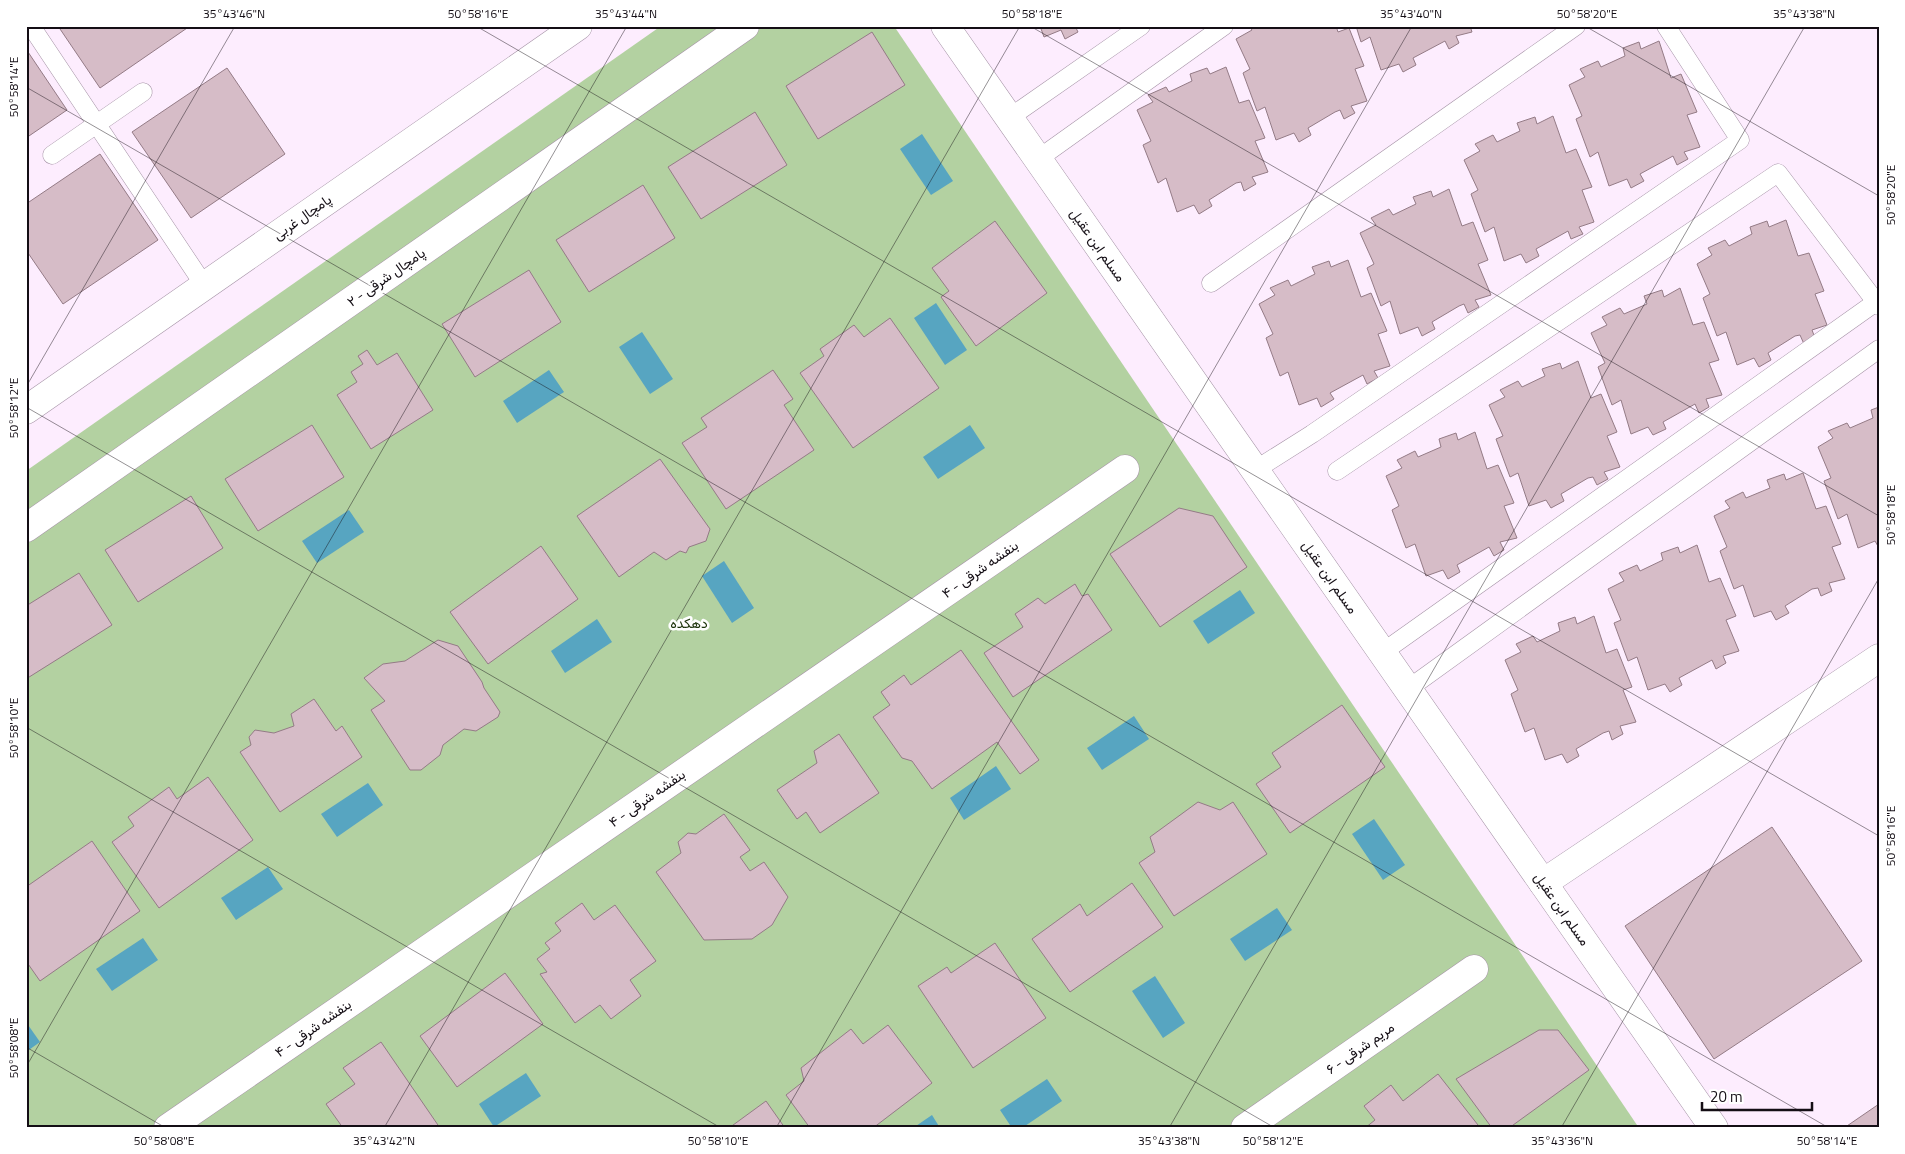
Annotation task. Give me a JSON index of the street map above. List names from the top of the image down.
{
  "streets": {
    "street": [
      "پامچال غربی",
      "مسلم ابن عقیل",
      "پامچال شرقی - ۲",
      "بنفشه شرقی - ۴",
      "مریم شرقی - ۶"
    ]
  },
  "parks": ["دهکده"],
  "scale_bar": "20 m",
  "coordinates": [
    "35°43'46\"N",
    "50°58'16\"E",
    "35°43'44\"N",
    "50°58'18\"E",
    "35°43'40\"N",
    "50°58'20\"E",
    "35°43'38\"N",
    "50°58'14\"E",
    "50°58'12\"E",
    "50°58'10\"E",
    "50°58'08\"E",
    "35°43'42\"N",
    "35°43'36\"N"
  ]
}
